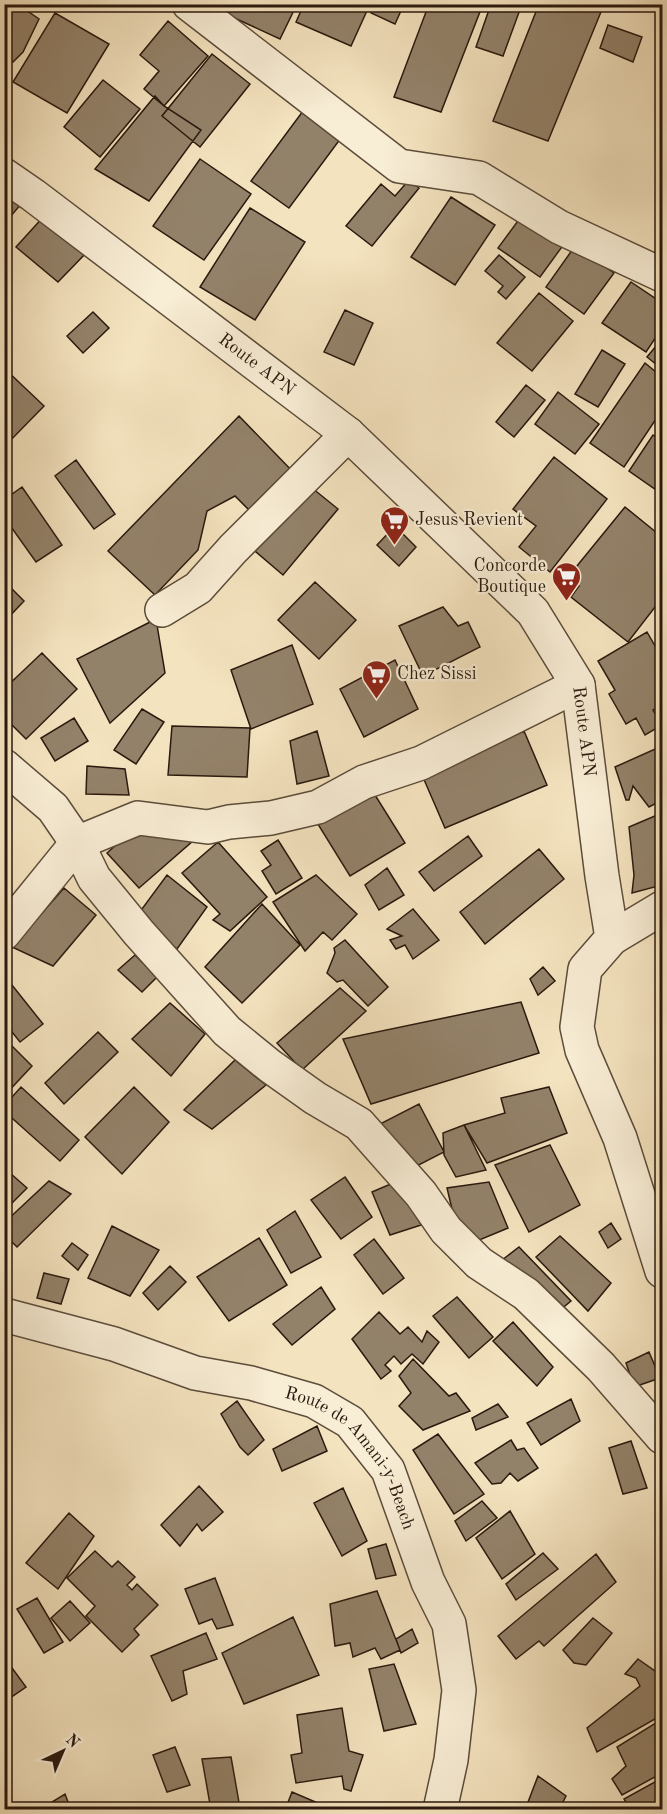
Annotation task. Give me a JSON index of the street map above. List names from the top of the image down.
{
  "streets": {
    "street": ["Route APN", "Route de Amani-y-Beach"]
  },
  "places": {
    "supermarket": ["Jesus Revient", "Concorde Boutique", "Chez Sissi"]
  },
  "north": "top right"
}
